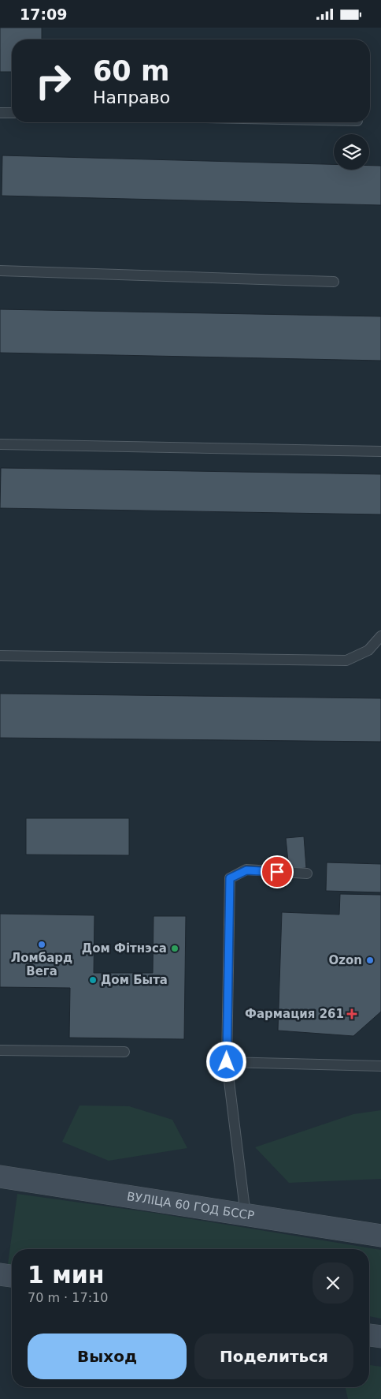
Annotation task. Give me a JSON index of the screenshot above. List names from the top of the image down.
{
  "streets": {
    "main road": ["ВУЛІЦА 60 ГОД БССР"]
  },
  "places": {
    "other": [
      "Ломбард Вега",
      "Дом Фітнэса",
      "Ozon",
      "Дом Быта"
    ],
    "health": ["Фармация 261"]
  },
  "page": {
    "status": "17:09",
    "turn": ["60 m", "Направо"],
    "heading": ["1 мин", "70 m · 17:10"],
    "buttons": ["Выход", "Поделиться"]
  }
}
